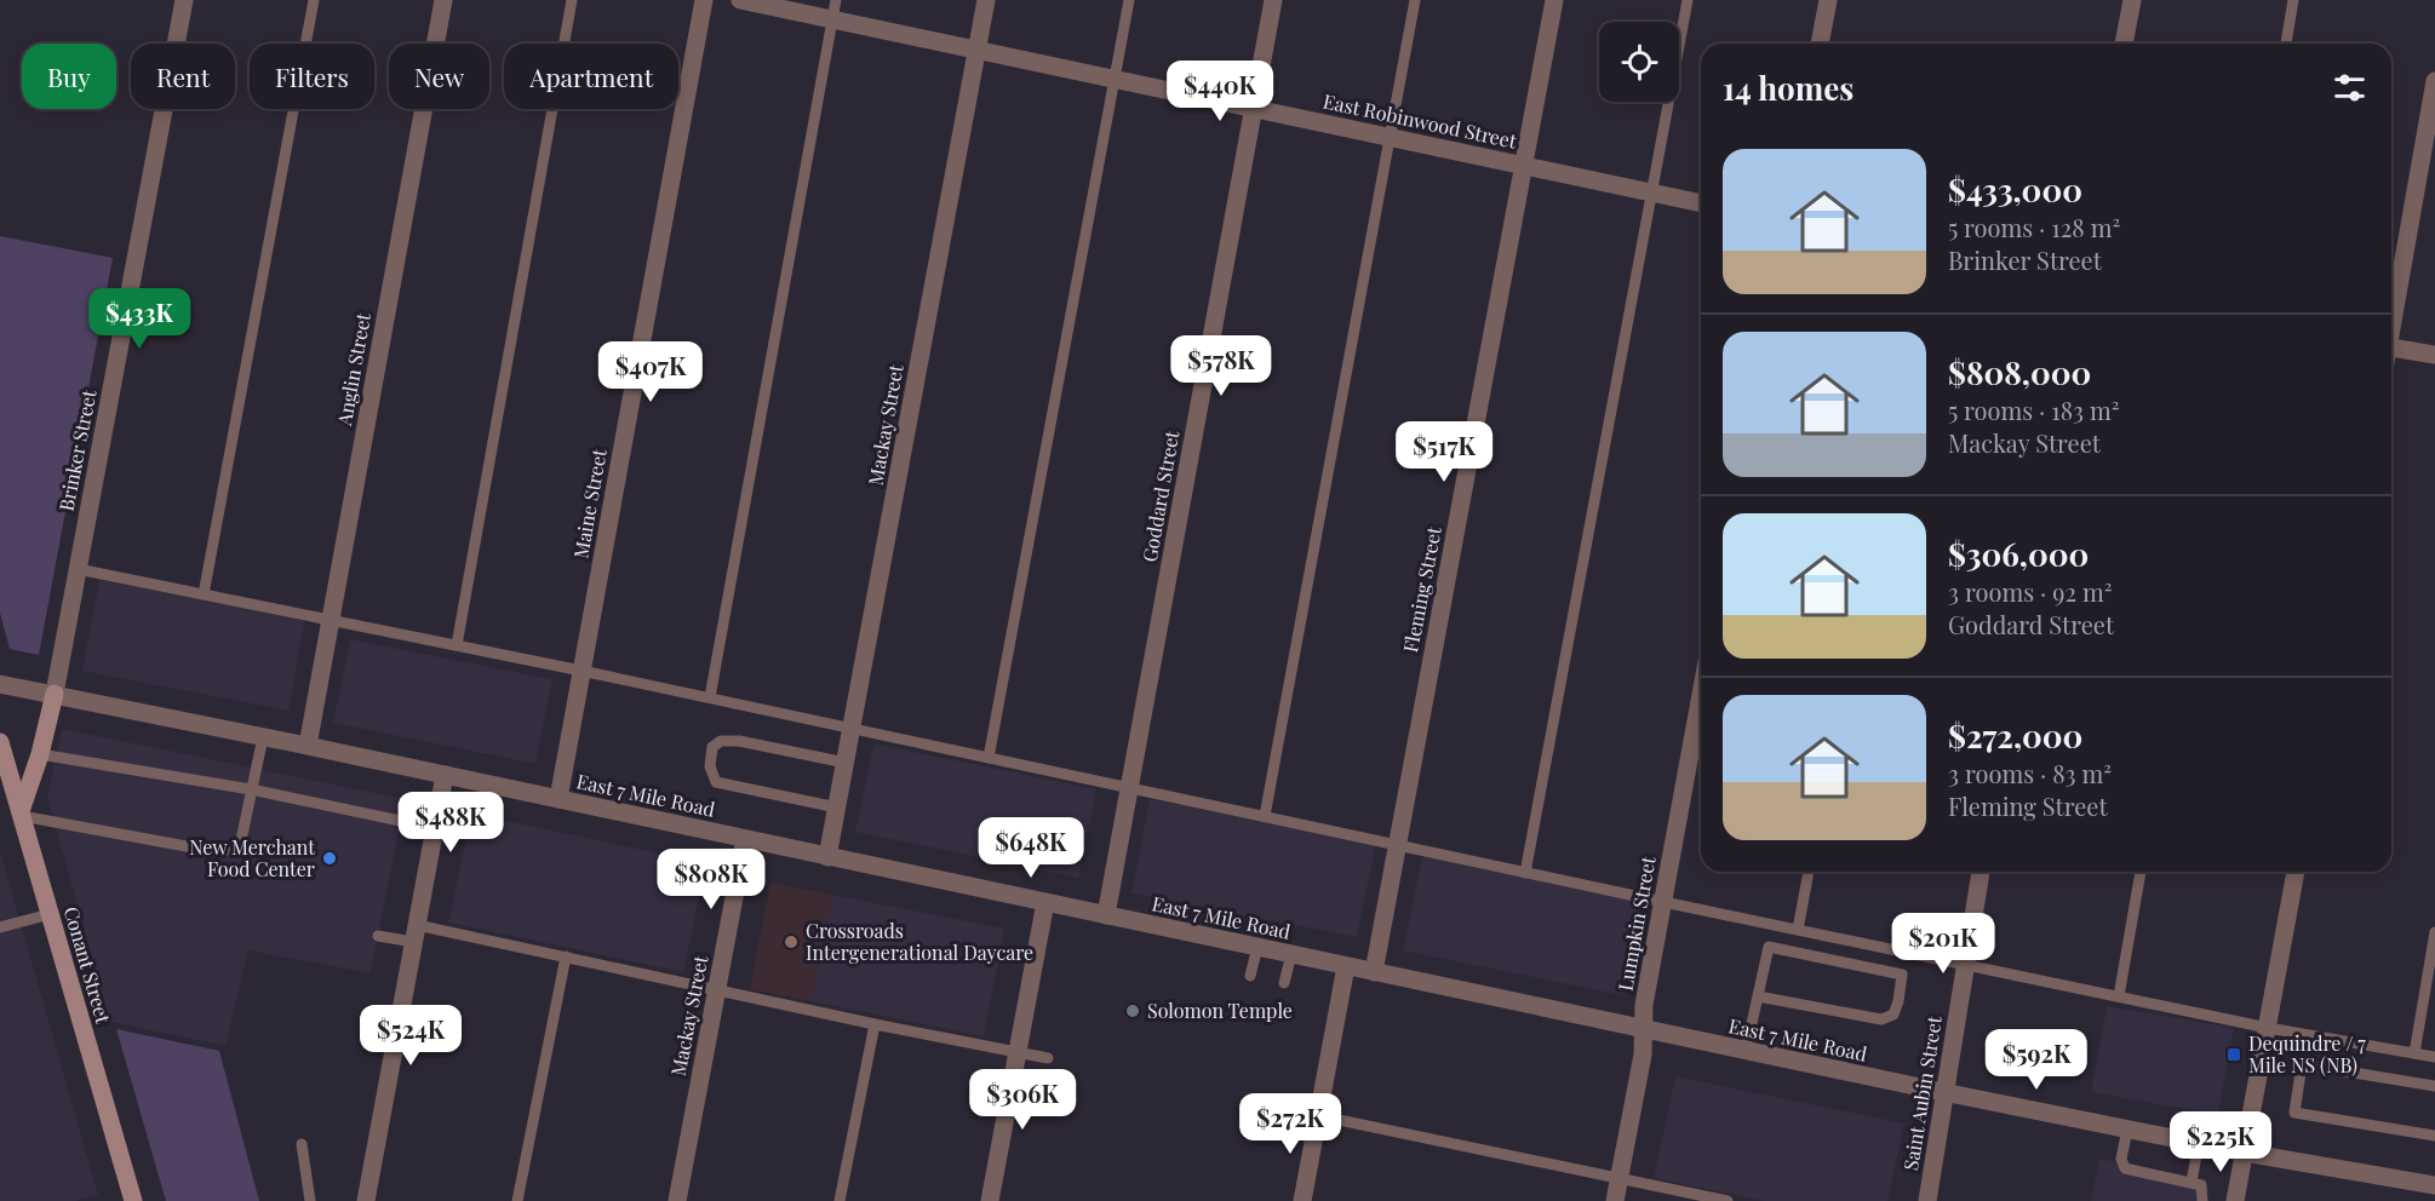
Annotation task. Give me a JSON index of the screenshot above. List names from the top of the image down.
{
  "streets": {
    "main road": ["Conant Street"],
    "street": [
      "East Robinwood Street",
      "Anglin Street",
      "Mackay Street",
      "Brinker Street",
      "Goddard Street",
      "Maine Street",
      "Fleming Street",
      "East 7 Mile Road",
      "Lumpkin Street",
      "Saint Aubin Street"
    ]
  },
  "crossings": [
    ["East Robinwood Street", "Mackay Street"],
    ["East Robinwood Street", "Goddard Street"],
    ["East Robinwood Street", "Fleming Street"],
    ["Anglin Street", "East 7 Mile Road"],
    ["Mackay Street", "East 7 Mile Road"],
    ["Brinker Street", "East 7 Mile Road"],
    ["Goddard Street", "East 7 Mile Road"],
    ["Maine Street", "East 7 Mile Road"],
    ["Fleming Street", "East 7 Mile Road"],
    ["East 7 Mile Road", "Lumpkin Street"],
    ["East 7 Mile Road", "Saint Aubin Street"]
  ],
  "places": {
    "other": ["New Merchant Food Center", "Crossroads Intergenerational Daycare", "Solomon Temple"],
    "transit": ["Dequindre / 7 Mile NS (NB)"]
  },
  "page": {
    "chip": [
      "Buy",
      "Rent",
      "Filters",
      "New",
      "Apartment"
    ],
    "heading": "14 homes",
    "price": [
      "$440K",
      "$433K",
      "$578K",
      "$407K",
      "$517K",
      "$488K",
      "$648K",
      "$808K",
      "$201K",
      "$524K",
      "$592K",
      "$306K",
      "$272K",
      "$225K"
    ],
    "list": [
      {
        "name": "$433,000",
        "note": "5 rooms · 128 m² · Brinker Street"
      },
      {
        "name": "$808,000",
        "note": "5 rooms · 183 m² · Mackay Street"
      },
      {
        "name": "$306,000",
        "note": "3 rooms · 92 m² · Goddard Street"
      },
      {
        "name": "$272,000",
        "note": "3 rooms · 83 m² · Fleming Street"
      }
    ]
  }
}
